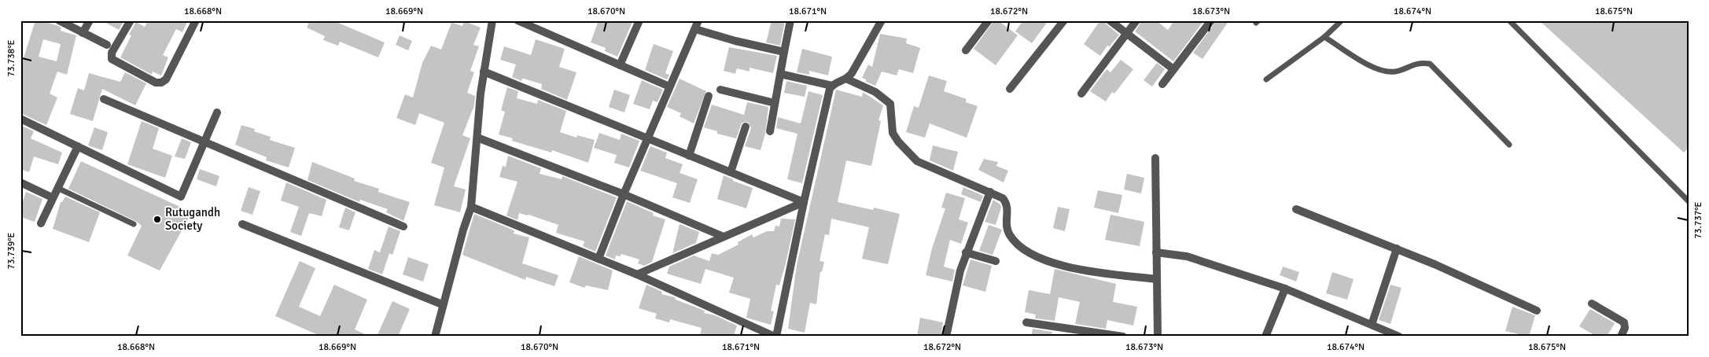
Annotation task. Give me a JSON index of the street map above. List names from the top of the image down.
{
  "places": ["Rutugandh Society"],
  "coordinates": [
    "18.668°N",
    "18.669°N",
    "18.670°N",
    "18.671°N",
    "18.672°N",
    "18.673°N",
    "18.674°N",
    "18.675°N",
    "73.738°E",
    "73.737°E",
    "73.739°E"
  ]
}
